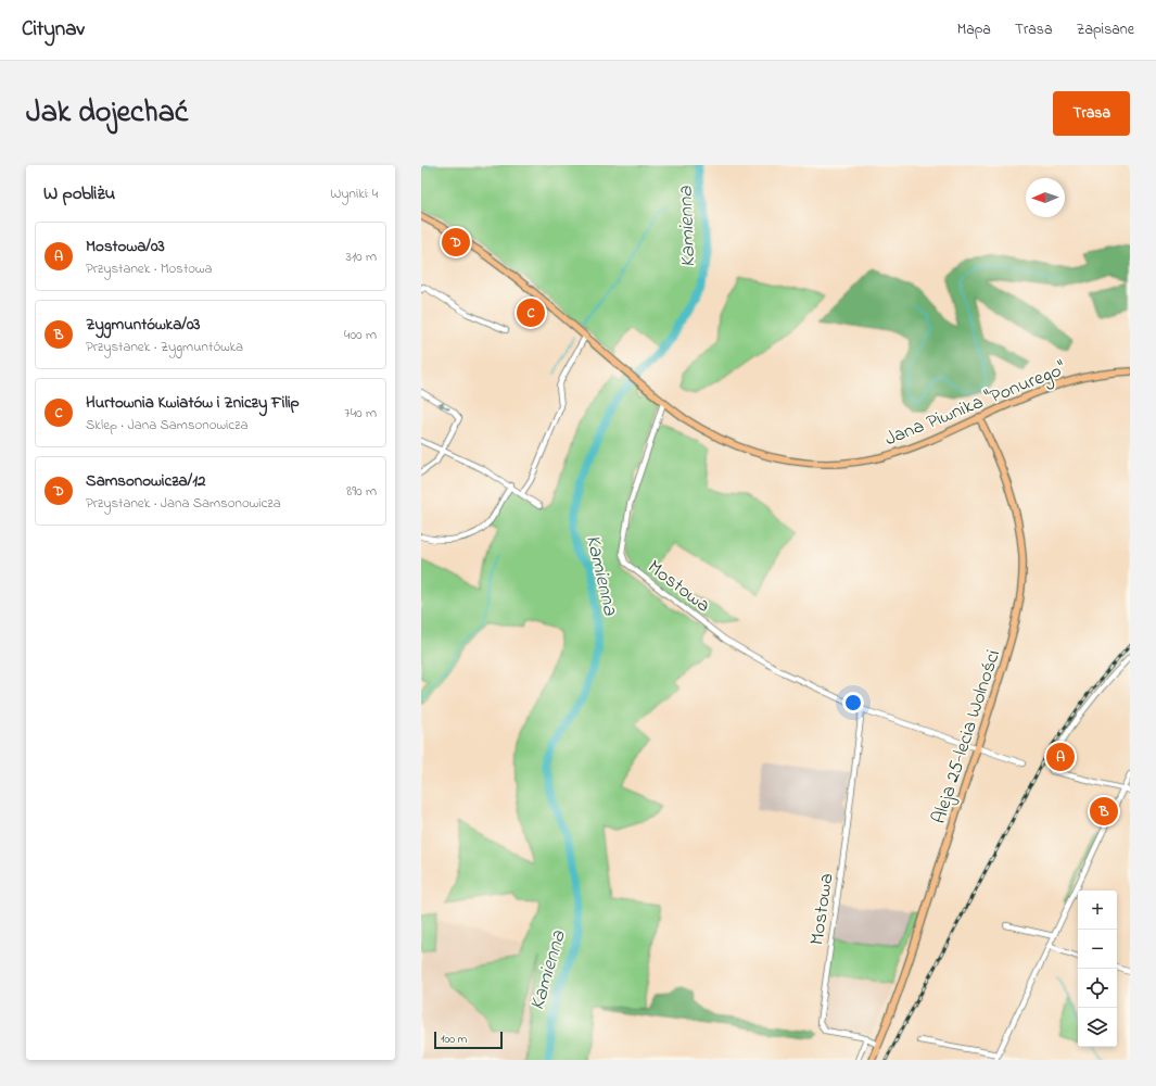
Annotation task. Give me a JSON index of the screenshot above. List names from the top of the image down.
{
  "streets": {
    "main road": ["Jana Piwnika \"Ponurego\"", "Aleja 25-lecia Wolności"],
    "street": ["Mostowa"]
  },
  "crossings": [
    ["Jana Piwnika \"Ponurego\"", "Mostowa"],
    ["Jana Piwnika \"Ponurego\"", "Aleja 25-lecia Wolności"],
    ["Mostowa", "Aleja 25-lecia Wolności"]
  ],
  "water": ["Kamienna"],
  "scale_bar": "100 m",
  "north": "left",
  "page": {
    "header": "Citynav",
    "nav": ["Mapa", "Trasa", "Zapisane"],
    "title": "Jak dojechać",
    "buttons": "Trasa",
    "heading": ["W pobliżu", "Wyniki: 4"],
    "list": [
      {
        "mark": "A",
        "name": "Mostowa/03",
        "note": "Przystanek · Mostowa",
        "value": "310 m"
      },
      {
        "mark": "B",
        "name": "Zygmuntówka/03",
        "note": "Przystanek · Zygmuntówka",
        "value": "400 m"
      },
      {
        "mark": "C",
        "name": "Hurtownia Kwiatów i Zniczy Filip",
        "note": "Sklep · Jana Samsonowicza",
        "value": "740 m"
      },
      {
        "mark": "D",
        "name": "Samsonowicza/12",
        "note": "Przystanek · Jana Samsonowicza",
        "value": "890 m"
      }
    ],
    "pins": [
      "D",
      "C",
      "A",
      "B"
    ],
    "map_buttons": ["+", "−"],
    "scale": "100 m"
  }
}
